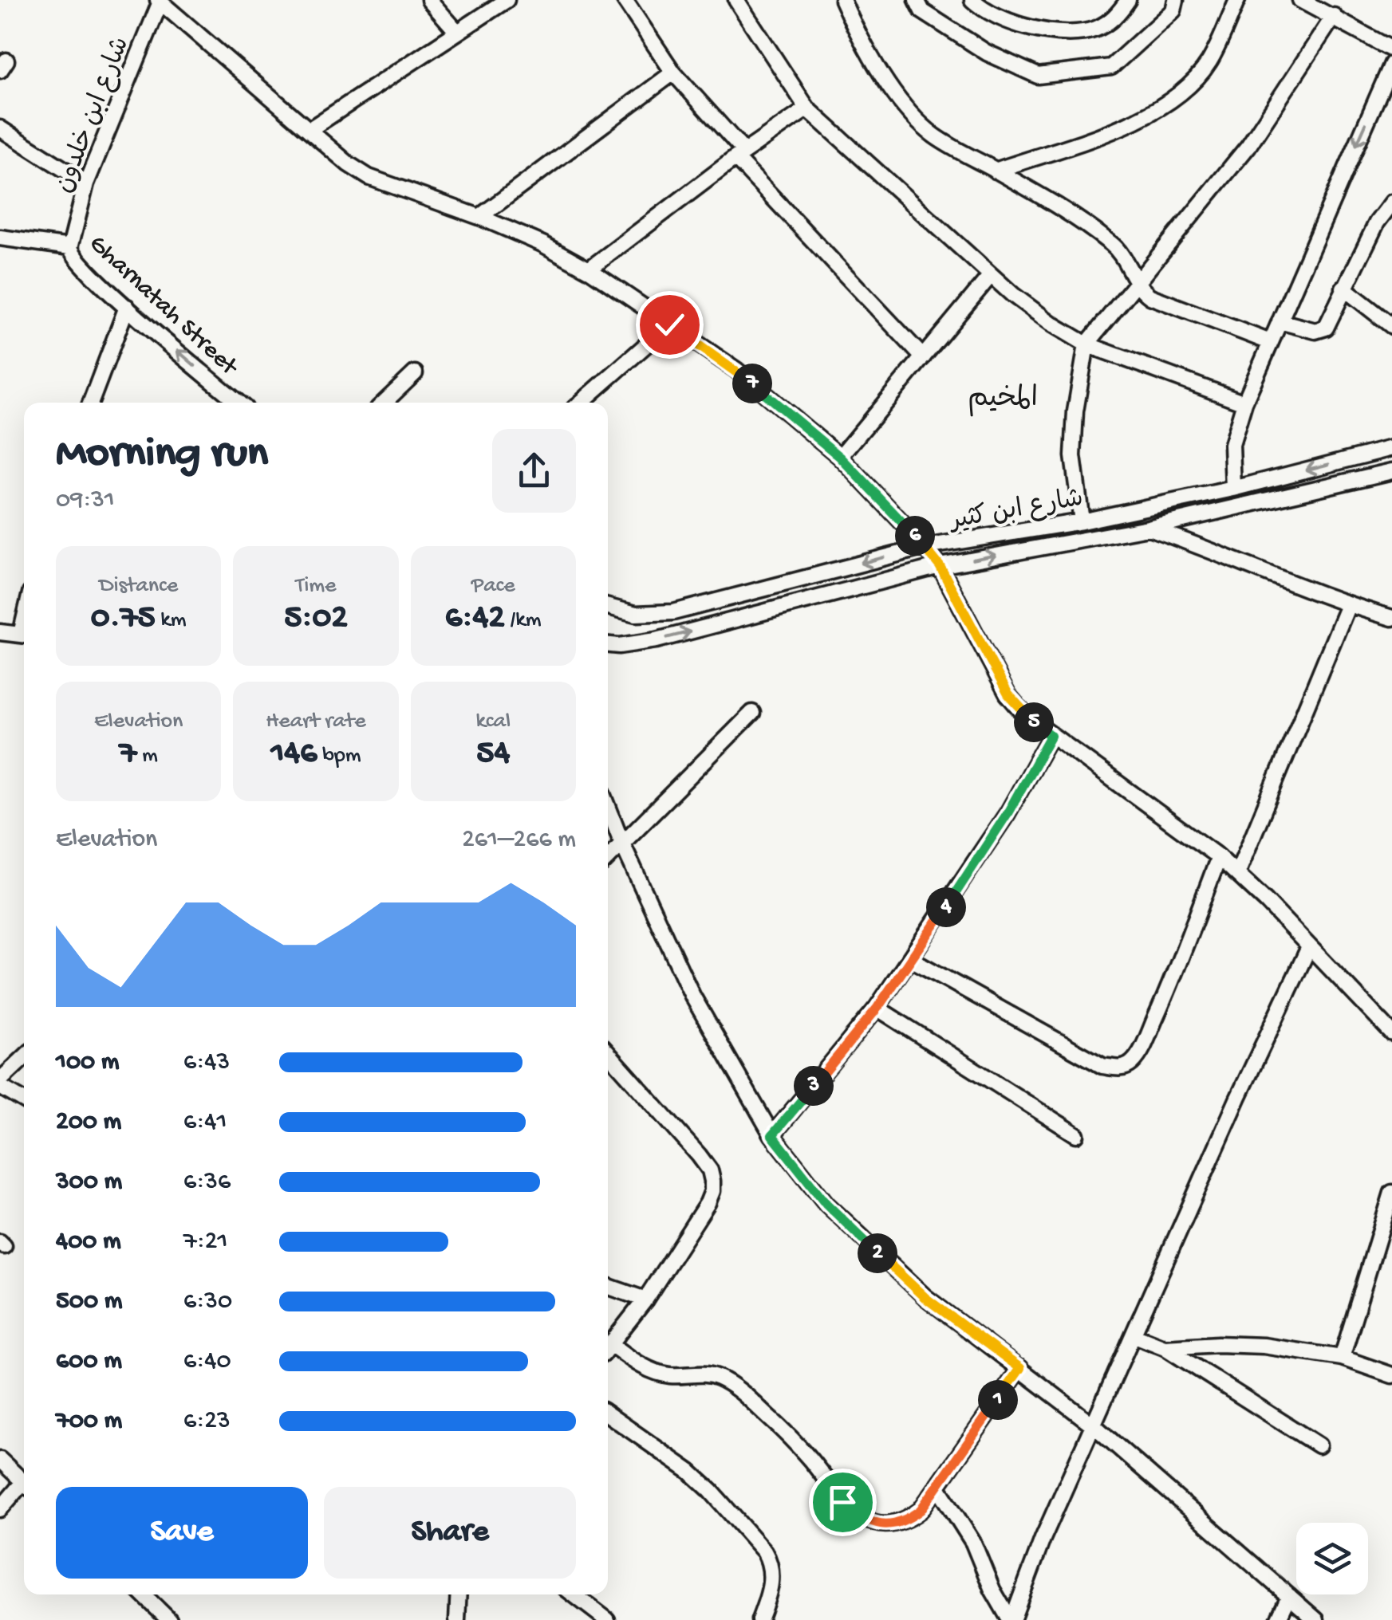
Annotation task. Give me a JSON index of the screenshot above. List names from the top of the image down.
{
  "streets": {
    "street": ["شارع ابن خلدون", "Gharnatah Street", "شارع ابن كثير"]
  },
  "crossings": [
    ["شارع ابن خلدون", "Gharnatah Street"]
  ],
  "one_way": ["Gharnatah Street"],
  "districts": ["المخيم"],
  "page": {
    "pins": [
      "7",
      "6",
      "5",
      "4",
      "3",
      "2",
      "1"
    ],
    "heading": ["Morning run", "09:31"],
    "stats": [
      ["Distance", "0.75 km"],
      ["Time", "5:02"],
      ["Pace", "6:42 /km"],
      ["Elevation", "7 m"],
      ["Heart rate", "146 bpm"],
      ["kcal", "54"]
    ],
    "chart": ["Elevation", "261–266 m"],
    "list": [
      {
        "name": "100 m",
        "note": "6:43"
      },
      {
        "name": "200 m",
        "note": "6:41"
      },
      {
        "name": "300 m",
        "note": "6:36"
      },
      {
        "name": "400 m",
        "note": "7:21"
      },
      {
        "name": "500 m",
        "note": "6:30"
      },
      {
        "name": "600 m",
        "note": "6:40"
      },
      {
        "name": "700 m",
        "note": "6:23"
      }
    ],
    "buttons": ["Save", "Share"]
  }
}
